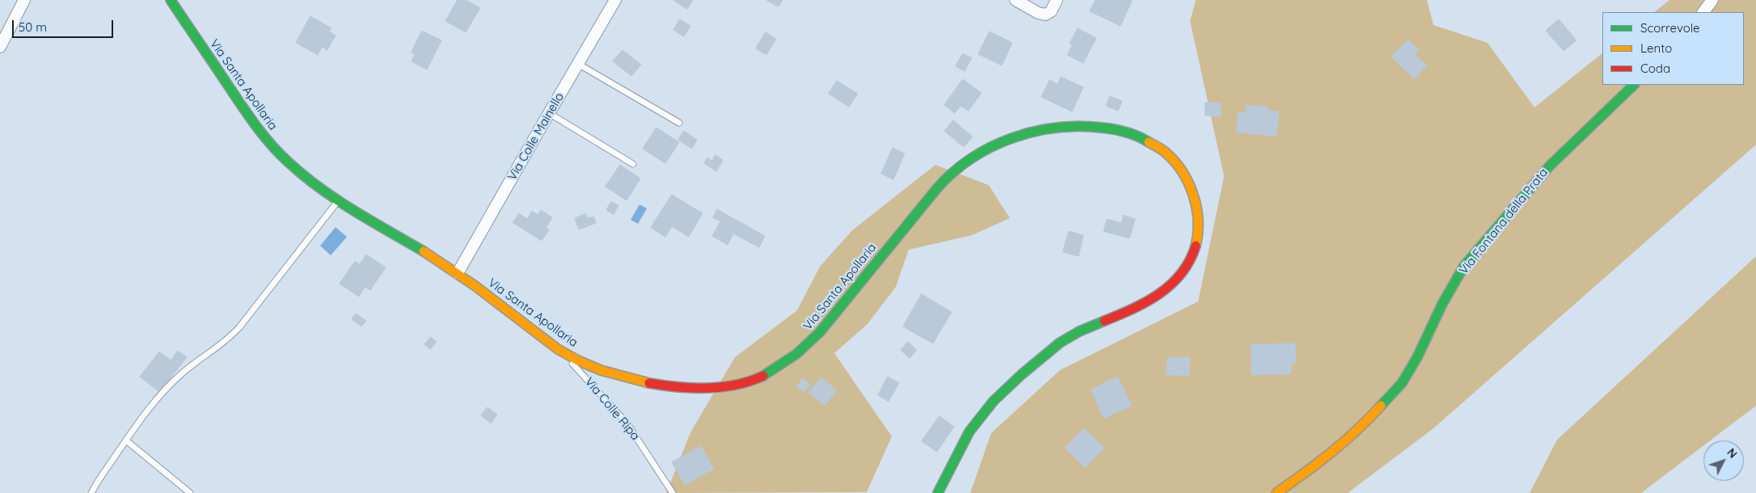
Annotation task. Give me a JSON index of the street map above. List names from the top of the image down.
{
  "streets": {
    "street": ["Via Santa Apollaria", "Via Colle Mainello", "Via Fontana della Prata"],
    "lane": ["Via Colle Ripa"]
  },
  "crossings": [
    ["Via Santa Apollaria", "Via Colle Mainello"],
    ["Via Santa Apollaria", "Via Colle Ripa"]
  ],
  "legend": ["Scorrevole", "Lento", "Coda"],
  "scale_bar": "50 m",
  "north": "top right"
}
